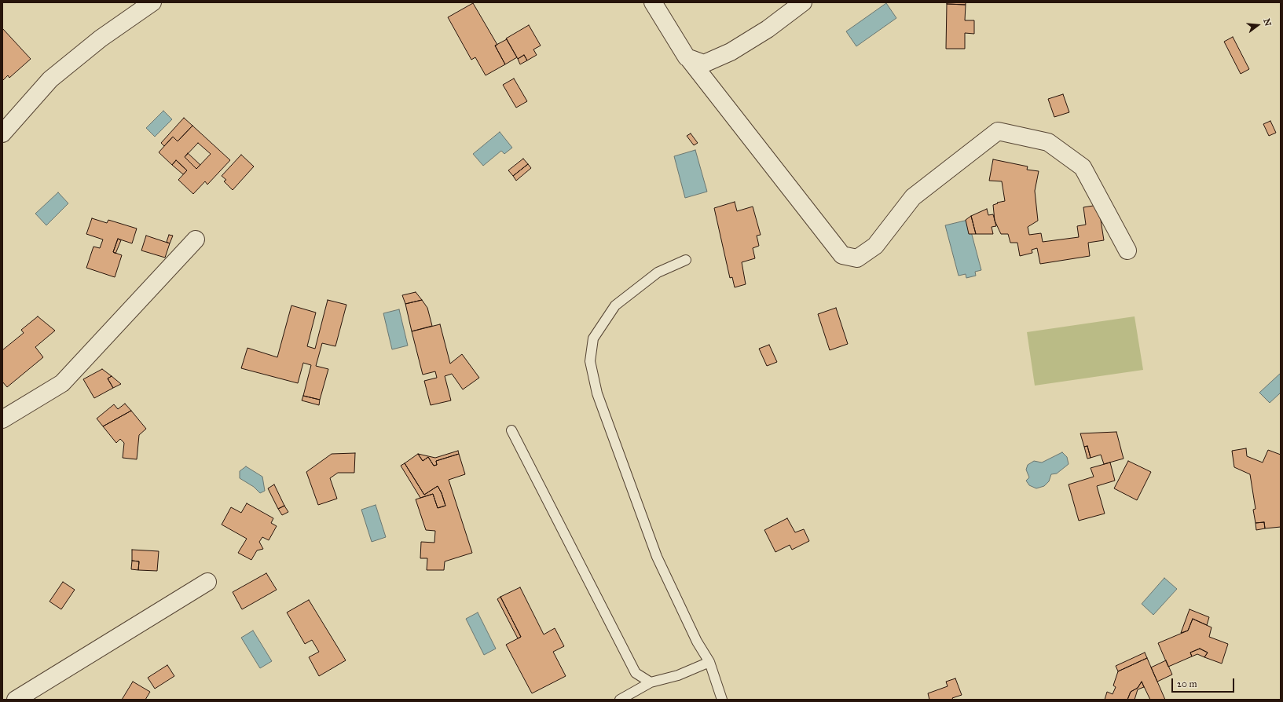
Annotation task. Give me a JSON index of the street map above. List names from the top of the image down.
{
  "scale_bar": "20 m",
  "north": "right"
}
